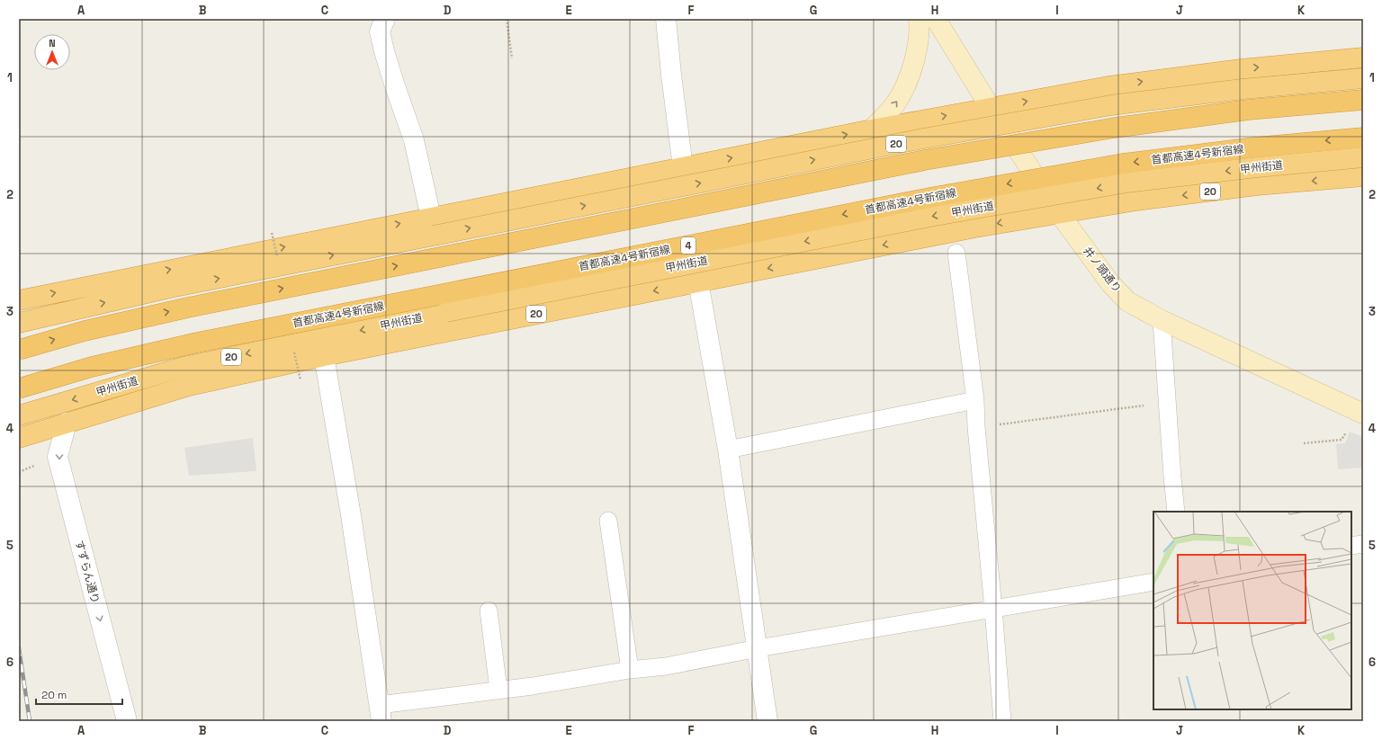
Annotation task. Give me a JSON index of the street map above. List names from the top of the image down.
{
  "streets": {
    "highway": [
      "20",
      "首都高速4号新宿線",
      "甲州街道",
      "4"
    ],
    "main road": ["井ノ頭通り"],
    "street": ["すずらん通り"]
  },
  "crossings": [
    ["20", "井ノ頭通り"],
    ["20", "すずらん通り"]
  ],
  "one_way": ["すずらん通り"],
  "scale_bar": "20 m",
  "north": "top",
  "grid": {
    "columns": [
      "A",
      "B",
      "C",
      "D",
      "E",
      "F",
      "G",
      "H",
      "I",
      "J",
      "K"
    ],
    "rows": [
      "1",
      "2",
      "3",
      "4",
      "5",
      "6"
    ]
  }
}
